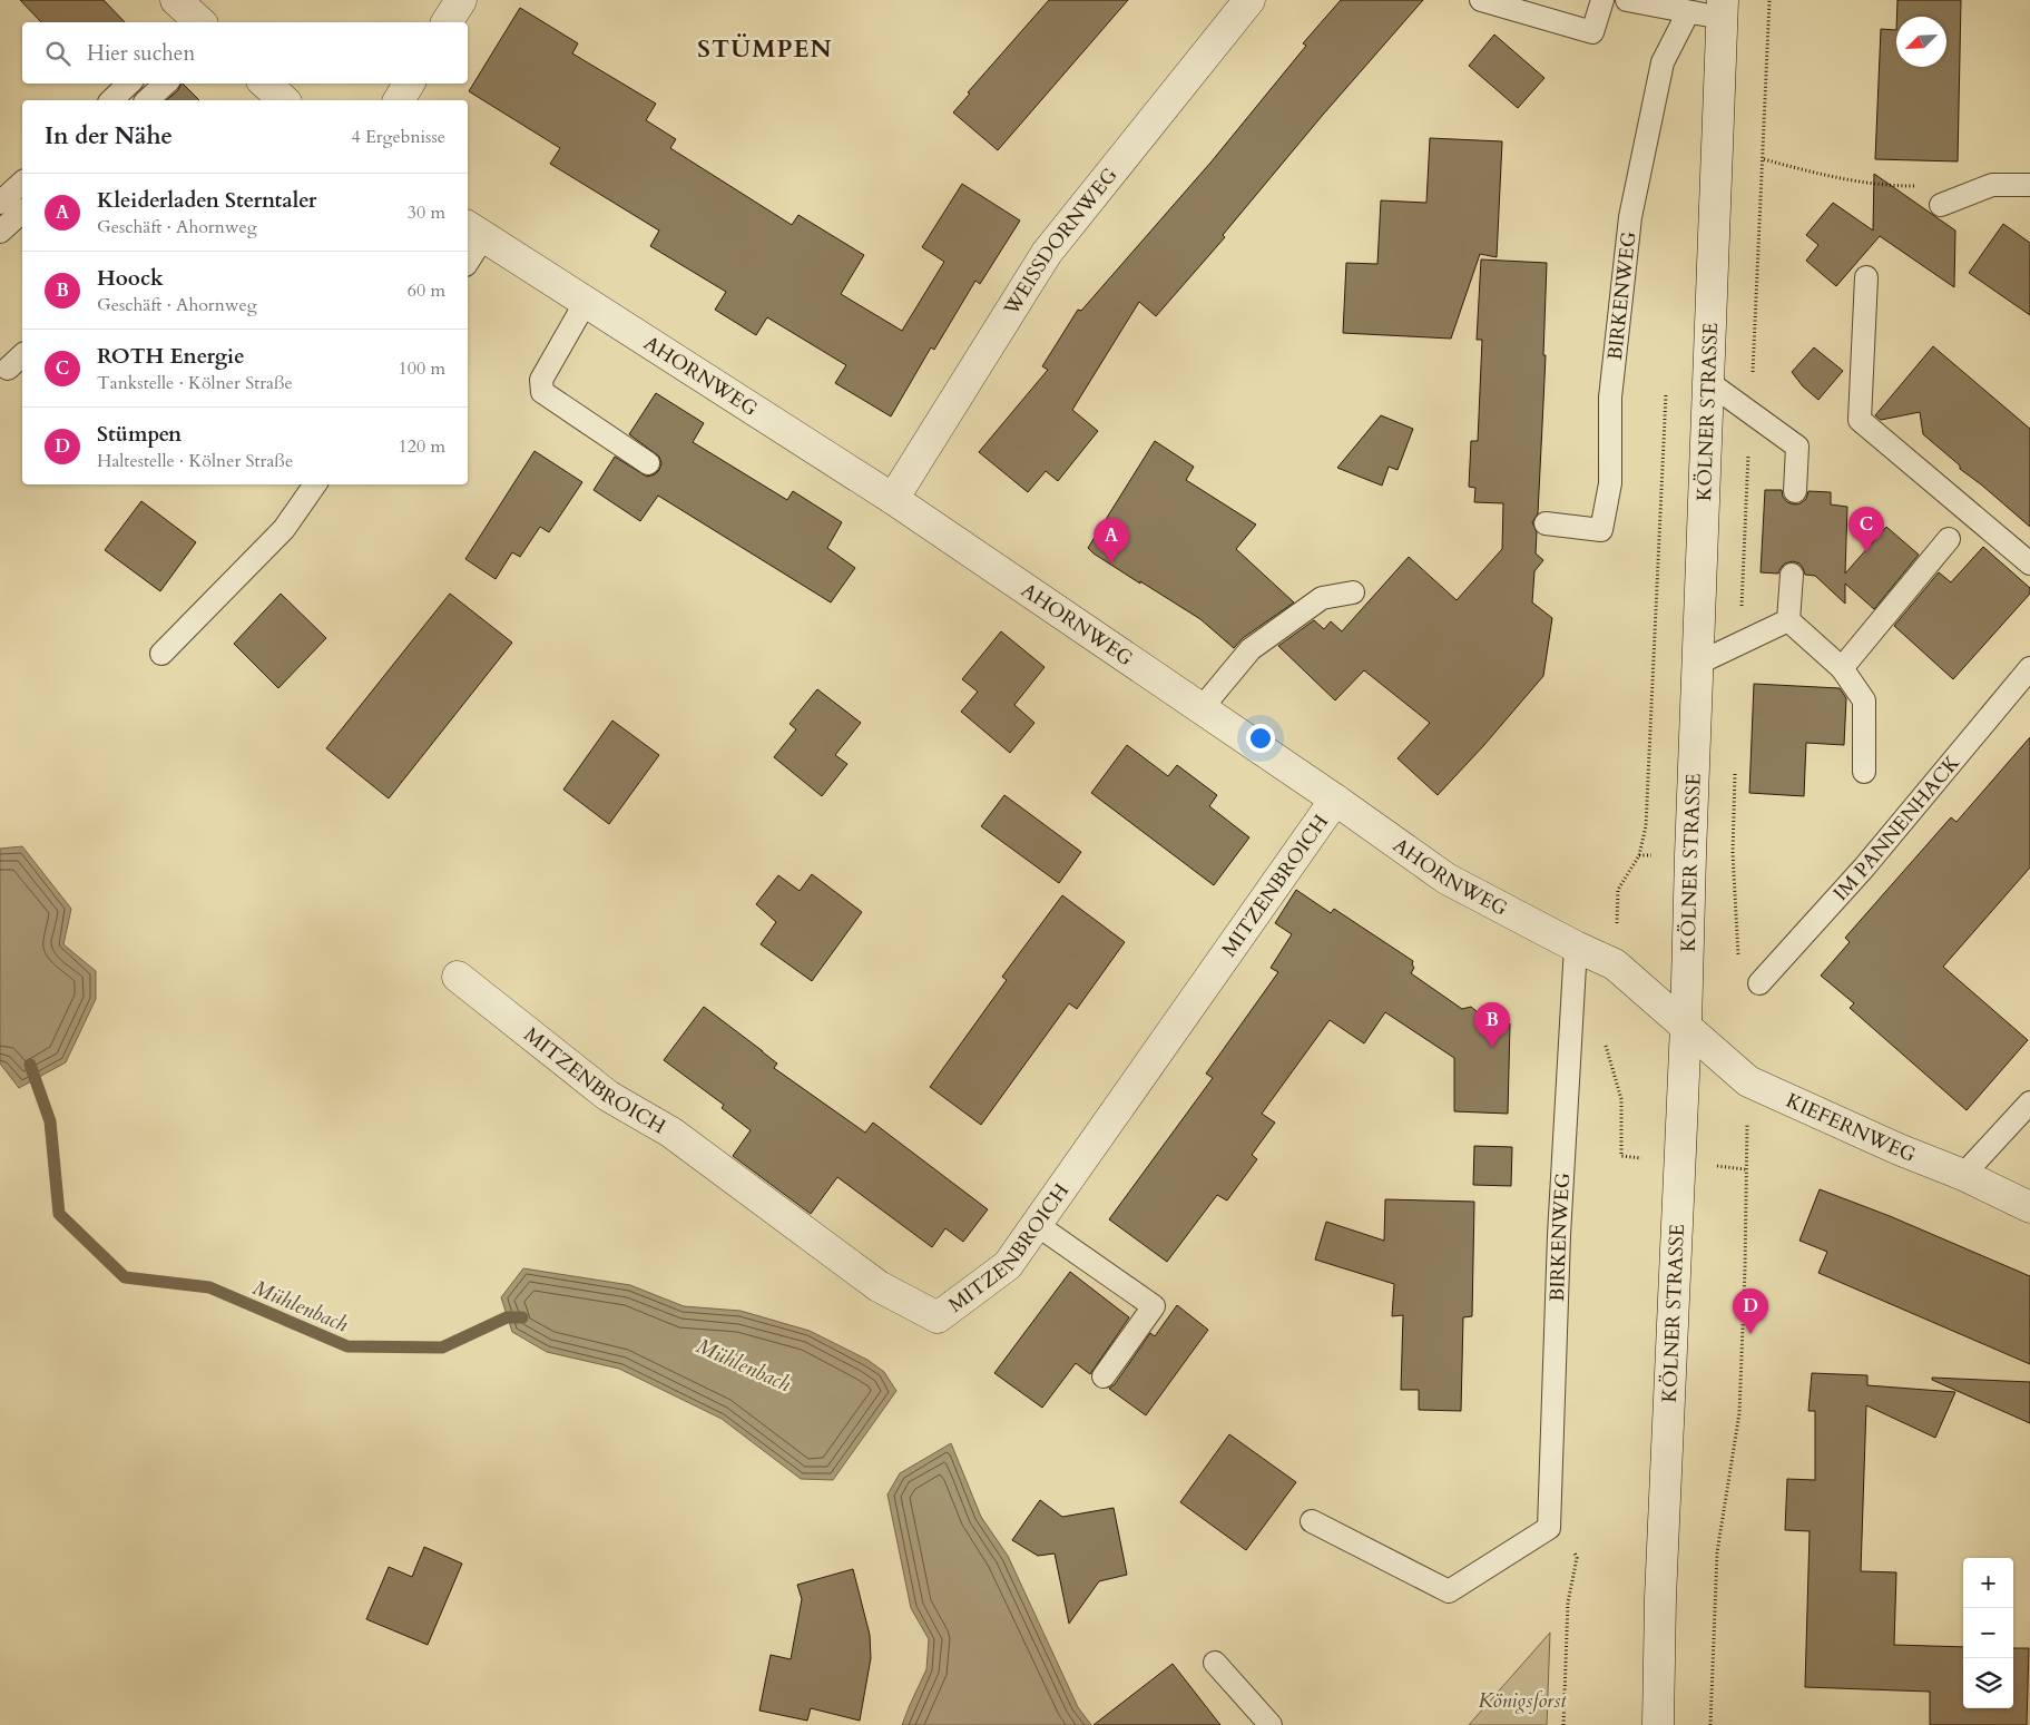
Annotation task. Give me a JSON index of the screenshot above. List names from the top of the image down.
{
  "streets": {
    "street": [
      "WEISSDORNWEG",
      "AHORNWEG",
      "KÖLNER STRASSE",
      "MITZENBROICH",
      "KIEFERNWEG"
    ],
    "lane": ["BIRKENWEG", "IM PANNENHACK"]
  },
  "crossings": [
    ["WEISSDORNWEG", "AHORNWEG"],
    ["BIRKENWEG", "AHORNWEG"],
    ["AHORNWEG", "KÖLNER STRASSE"],
    ["AHORNWEG", "MITZENBROICH"],
    ["AHORNWEG", "KIEFERNWEG"],
    ["KÖLNER STRASSE", "KIEFERNWEG"]
  ],
  "districts": ["STÜMPEN"],
  "water": ["Mühlenbach"],
  "parks": ["Königsforst"],
  "north": "bottom left",
  "page": {
    "search": "Hier suchen",
    "heading": ["In der Nähe", "4 Ergebnisse"],
    "list": [
      {
        "mark": "A",
        "name": "Kleiderladen Sterntaler",
        "note": "Geschäft · Ahornweg",
        "value": "30 m"
      },
      {
        "mark": "B",
        "name": "Hoock",
        "note": "Geschäft · Ahornweg",
        "value": "60 m"
      },
      {
        "mark": "C",
        "name": "ROTH Energie",
        "note": "Tankstelle · Kölner Straße",
        "value": "100 m"
      },
      {
        "mark": "D",
        "name": "Stümpen",
        "note": "Haltestelle · Kölner Straße",
        "value": "120 m"
      }
    ],
    "pins": [
      "C",
      "A",
      "B",
      "D"
    ],
    "map_buttons": ["+", "−"]
  }
}
